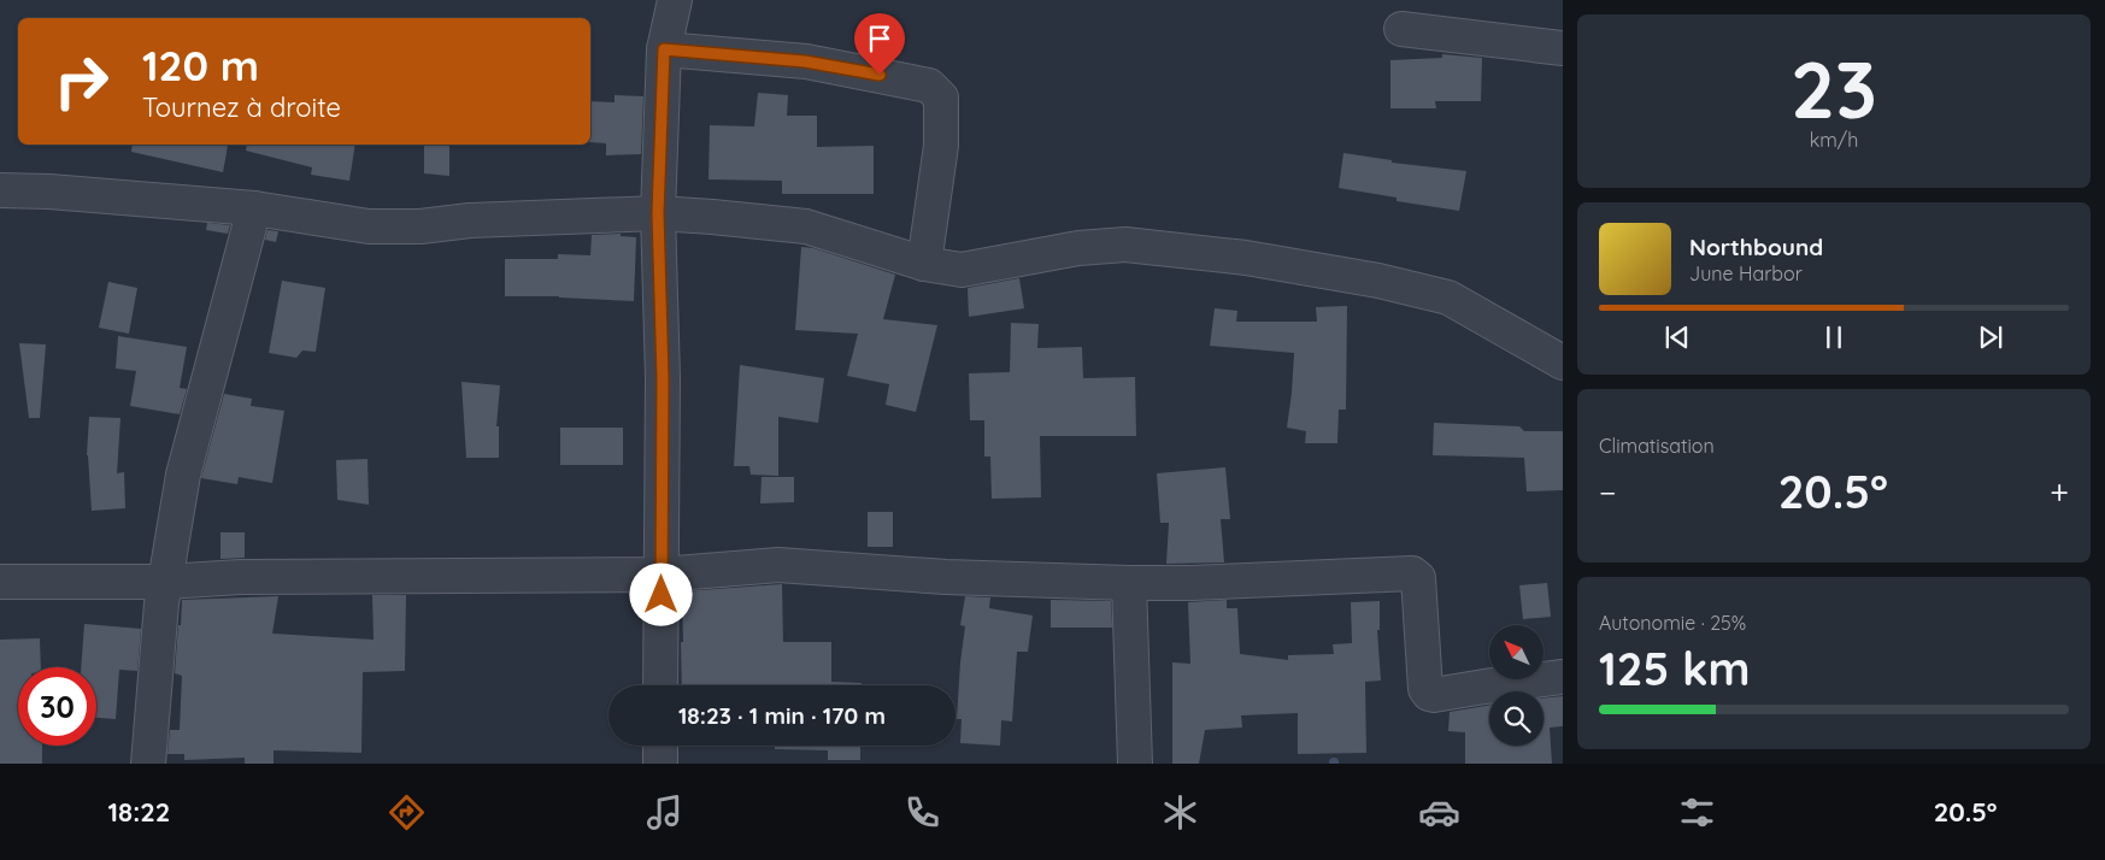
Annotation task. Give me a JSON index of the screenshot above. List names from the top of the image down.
{
  "north": "top left",
  "page": {
    "tile": [
      ["23", "km/h"],
      "Climatisation",
      ["Autonomie · 25%", "125 km"]
    ],
    "turn": ["120 m", "Tournez à droite"],
    "song": ["Northbound", "June Harbor"],
    "heat": ["−", "20.5°", "+"],
    "limit": "30",
    "trip": "18:23 · 1 min · 170 m",
    "tabs": ["18:22", "20.5°"]
  }
}
